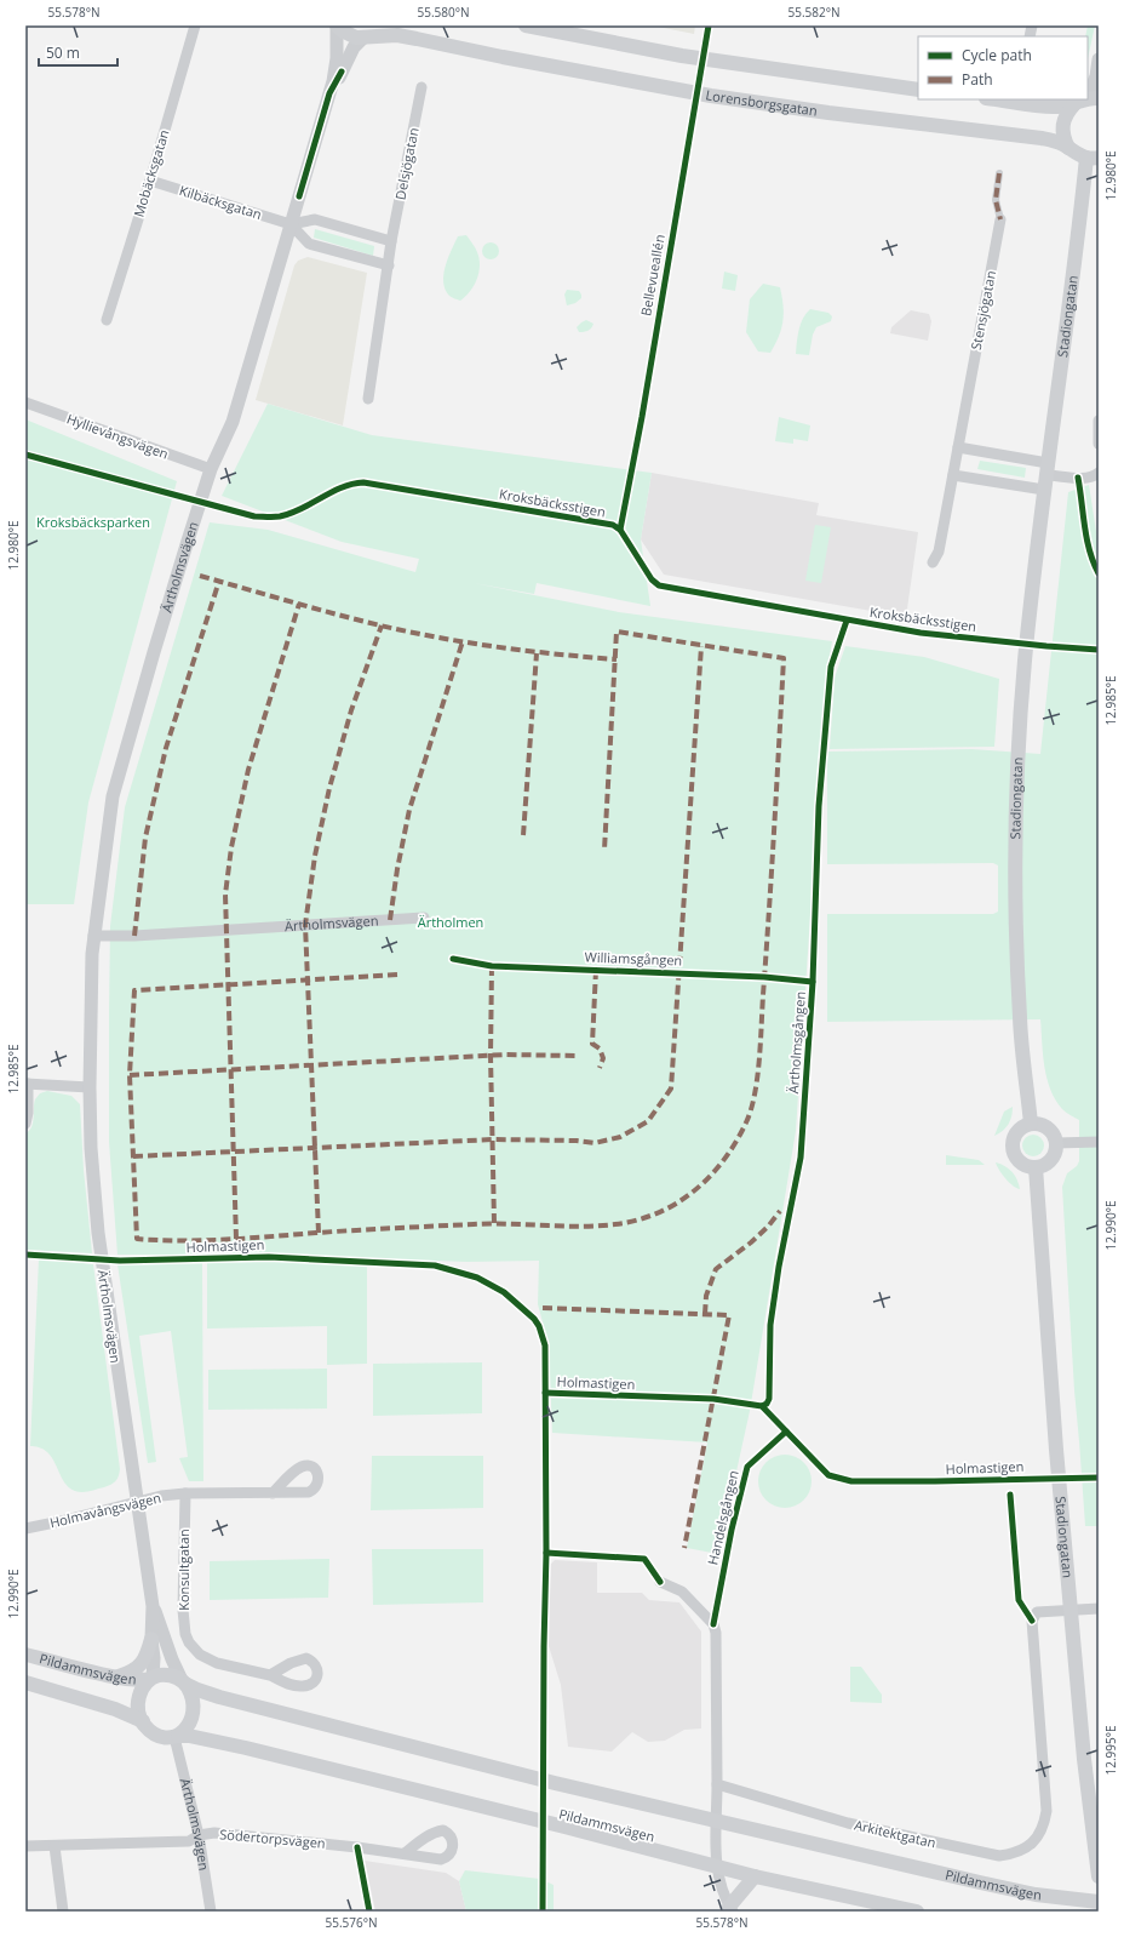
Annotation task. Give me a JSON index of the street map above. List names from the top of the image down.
{
  "streets": {
    "main road": [
      "Lorensborgsgatan",
      "Stadiongatan",
      "Ärtholmsvägen",
      "Pildammsvägen"
    ],
    "street": [
      "Delsjögatan",
      "Mobäcksgatan",
      "Kilbäcksgatan",
      "Stensjögatan",
      "Hyllievångsvägen",
      "Holmavångsvägen",
      "Konsultgatan",
      "Arkitektgatan",
      "Södertorpsvägen"
    ],
    "cycle path": [
      "Bellevueallén",
      "Kroksbäcksstigen",
      "Williamsgången",
      "Ärtholmsgången",
      "Holmastigen",
      "Handelsgången"
    ]
  },
  "crossings": [
    ["Lorensborgsgatan", "Stadiongatan"],
    ["Lorensborgsgatan", "Ärtholmsvägen"],
    ["Mobäcksgatan", "Kilbäcksgatan"],
    ["Kilbäcksgatan", "Ärtholmsvägen"],
    ["Stadiongatan", "Arkitektgatan"],
    ["Hyllievångsvägen", "Ärtholmsvägen"],
    ["Ärtholmsvägen", "Holmavångsvägen"],
    ["Ärtholmsvägen", "Pildammsvägen"],
    ["Ärtholmsvägen", "Södertorpsvägen"],
    ["Holmavångsvägen", "Konsultgatan"]
  ],
  "parks": ["Kroksbäcksparken", "Ärtholmen"],
  "legend": ["Cycle path", "Path"],
  "scale_bar": "50 m",
  "coordinates": [
    "55.578°N",
    "55.580°N",
    "55.582°N",
    "12.980°E",
    "12.985°E",
    "12.990°E",
    "12.995°E",
    "55.576°N"
  ]
}
